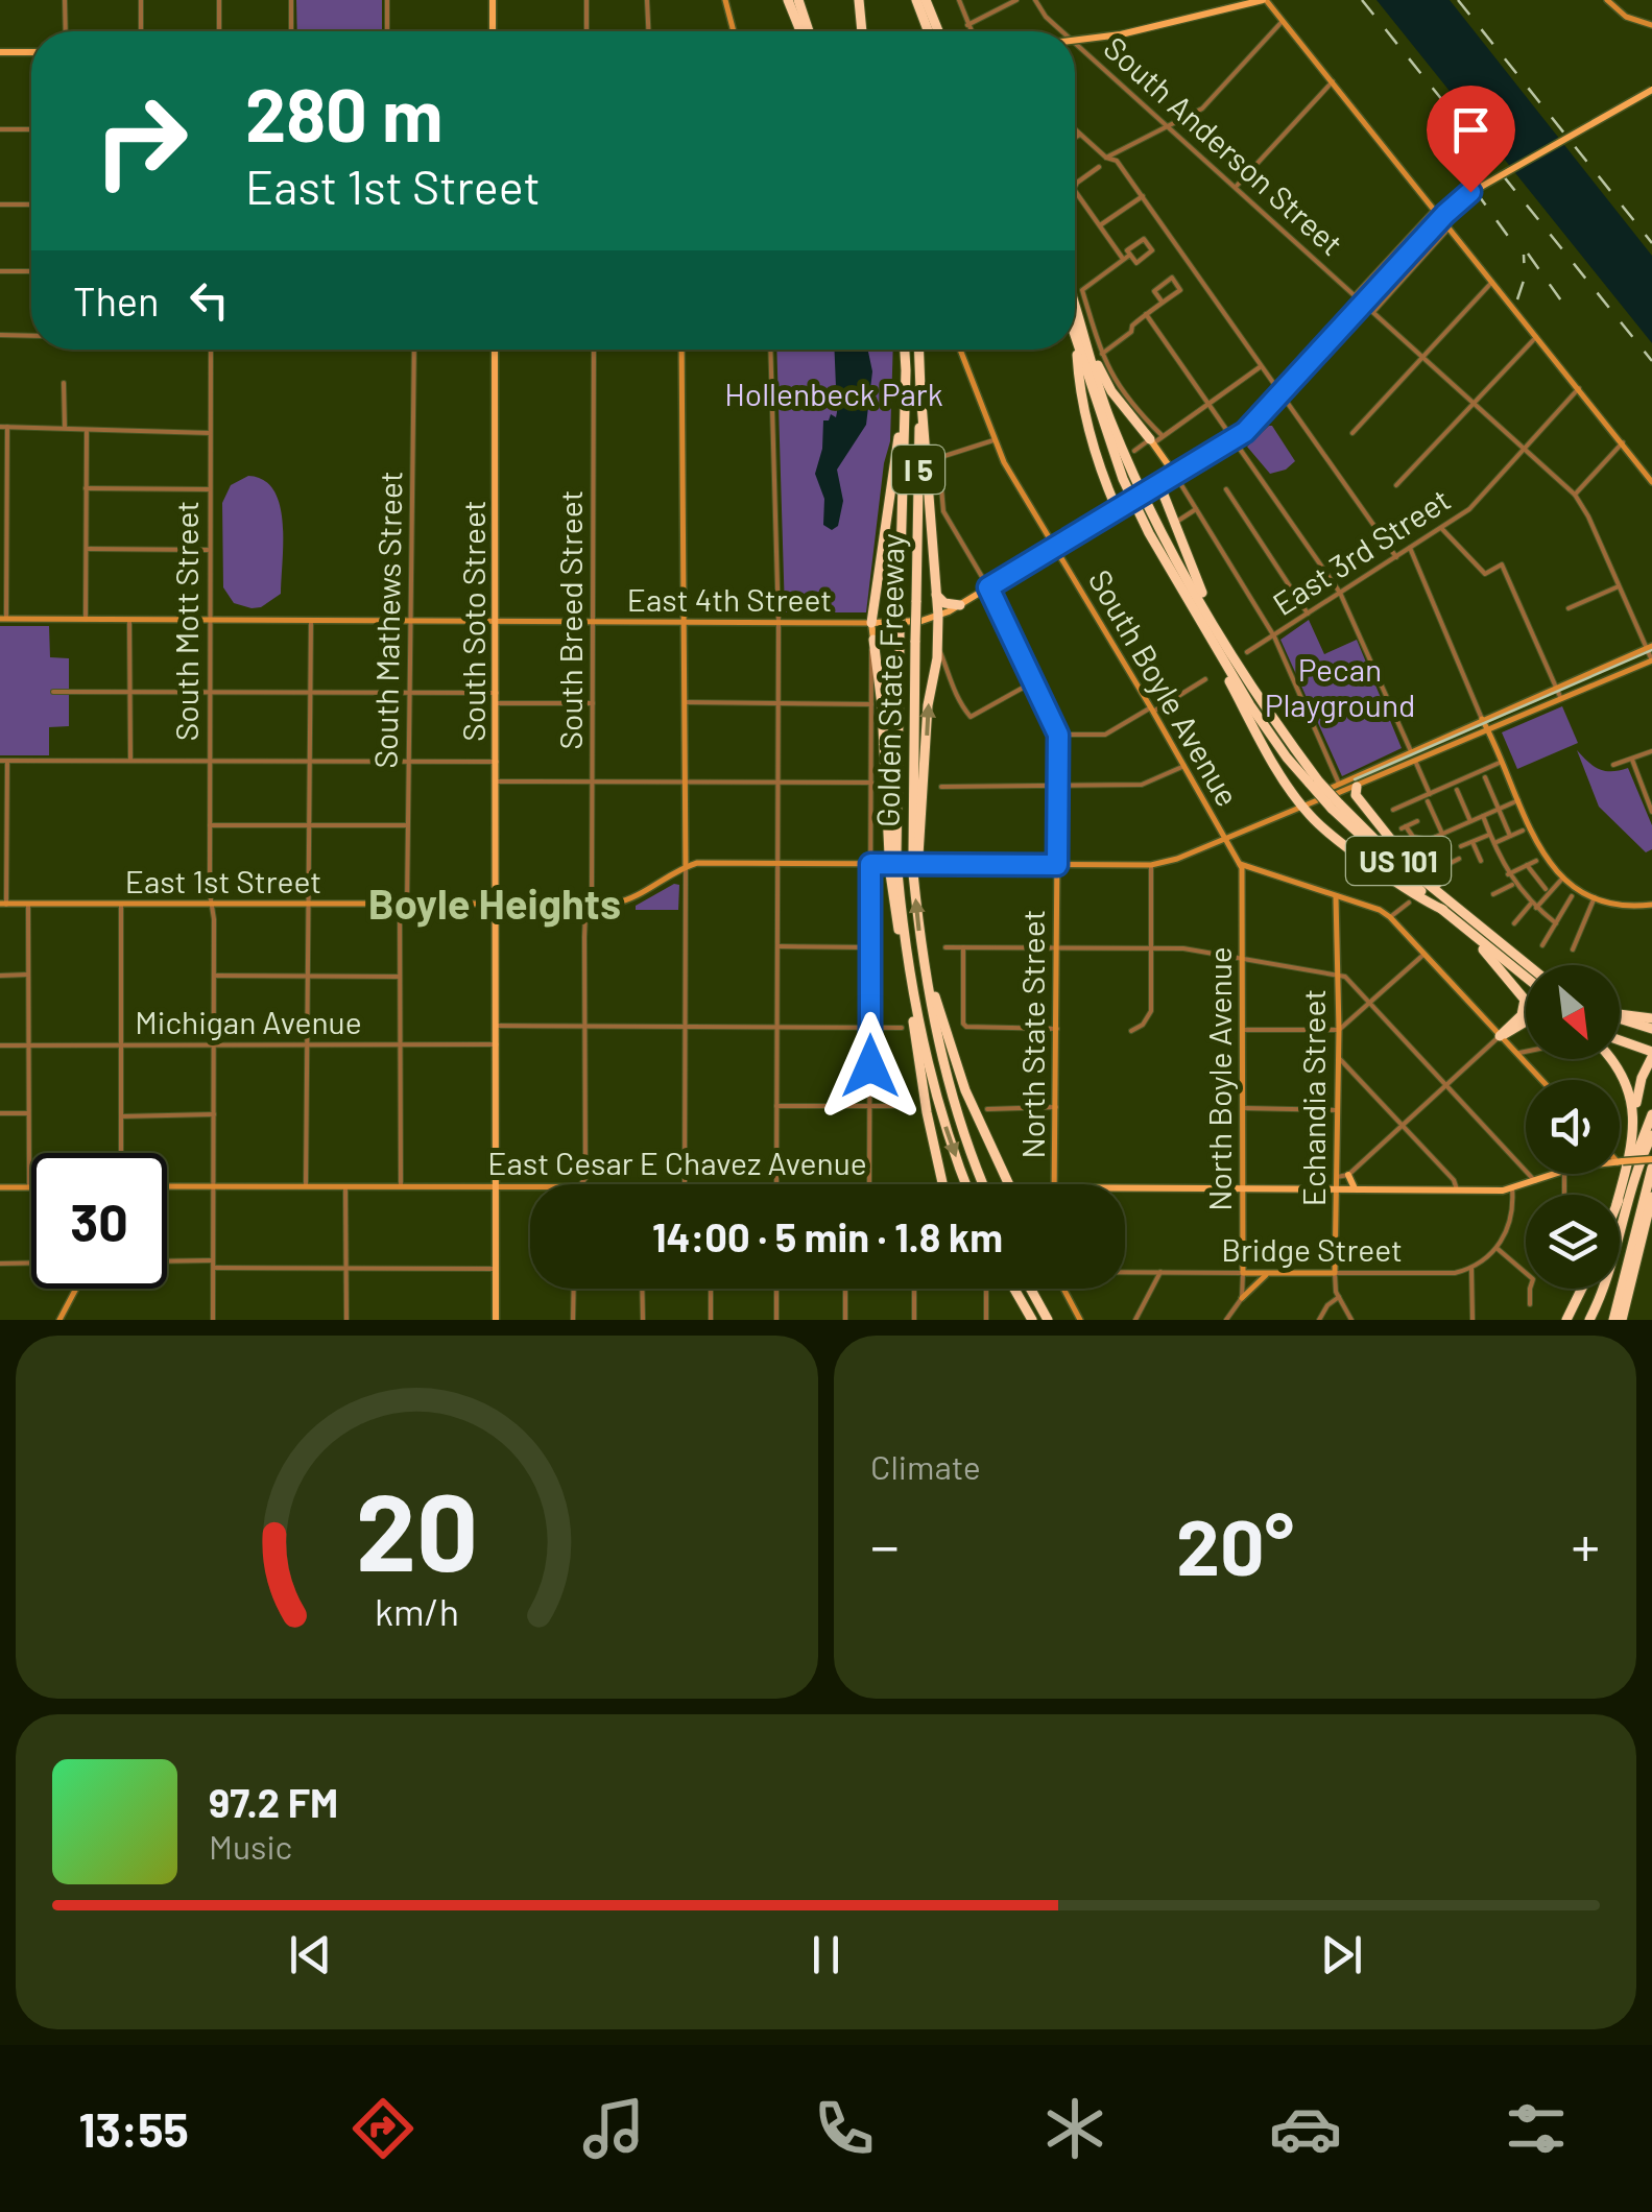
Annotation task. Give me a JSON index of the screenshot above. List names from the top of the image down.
{
  "streets": {
    "highway": ["I 5", "Golden State Freeway", "US 101"],
    "main road": [
      "East 4th Street",
      "South Soto Street",
      "South Boyle Avenue",
      "East 1st Street",
      "North State Street",
      "North Boyle Avenue",
      "Echandia Street",
      "East Cesar E Chavez Avenue",
      "Bridge Street"
    ],
    "street": [
      "South Anderson Street",
      "East 3rd Street",
      "South Mathews Street",
      "South Breed Street",
      "South Mott Street",
      "Michigan Avenue"
    ]
  },
  "crossings": [
    ["South Anderson Street", "East 3rd Street"],
    ["South Anderson Street", "East 4th Street"],
    ["South Anderson Street", "East 1st Street"],
    ["East 4th Street", "South Mathews Street"],
    ["East 4th Street", "South Breed Street"],
    ["East 4th Street", "South Mott Street"],
    ["East 4th Street", "South Soto Street"],
    ["East 4th Street", "South Boyle Avenue"],
    ["South Mathews Street", "East 1st Street"],
    ["South Mathews Street", "Michigan Avenue"],
    ["South Mathews Street", "East Cesar E Chavez Avenue"],
    ["South Breed Street", "East 1st Street"],
    ["South Mott Street", "East 1st Street"],
    ["South Mott Street", "Michigan Avenue"],
    ["South Mott Street", "East Cesar E Chavez Avenue"],
    ["South Soto Street", "East 1st Street"],
    ["South Soto Street", "Michigan Avenue"],
    ["South Soto Street", "East Cesar E Chavez Avenue"],
    ["South Boyle Avenue", "East 1st Street"],
    ["South Boyle Avenue", "North Boyle Avenue"],
    ["East 1st Street", "North State Street"],
    ["East 1st Street", "North Boyle Avenue"],
    ["North Boyle Avenue", "East Cesar E Chavez Avenue"],
    ["North Boyle Avenue", "Bridge Street"],
    ["Echandia Street", "East Cesar E Chavez Avenue"],
    ["Echandia Street", "Bridge Street"]
  ],
  "districts": ["Boyle Heights"],
  "parks": ["Hollenbeck Park", "Pecan Playground"],
  "north": "bottom right",
  "page": {
    "turn": ["280 m", "East 1st Street"],
    "then": "Then",
    "limit": "30",
    "trip": "14:00 · 5 min · 1.8 km",
    "tile": "Climate",
    "heat": ["−", "20°", "+"],
    "song": ["97.2 FM", "Music"],
    "tabs": "13:55",
    "gauge": ["20", "km/h"]
  }
}
